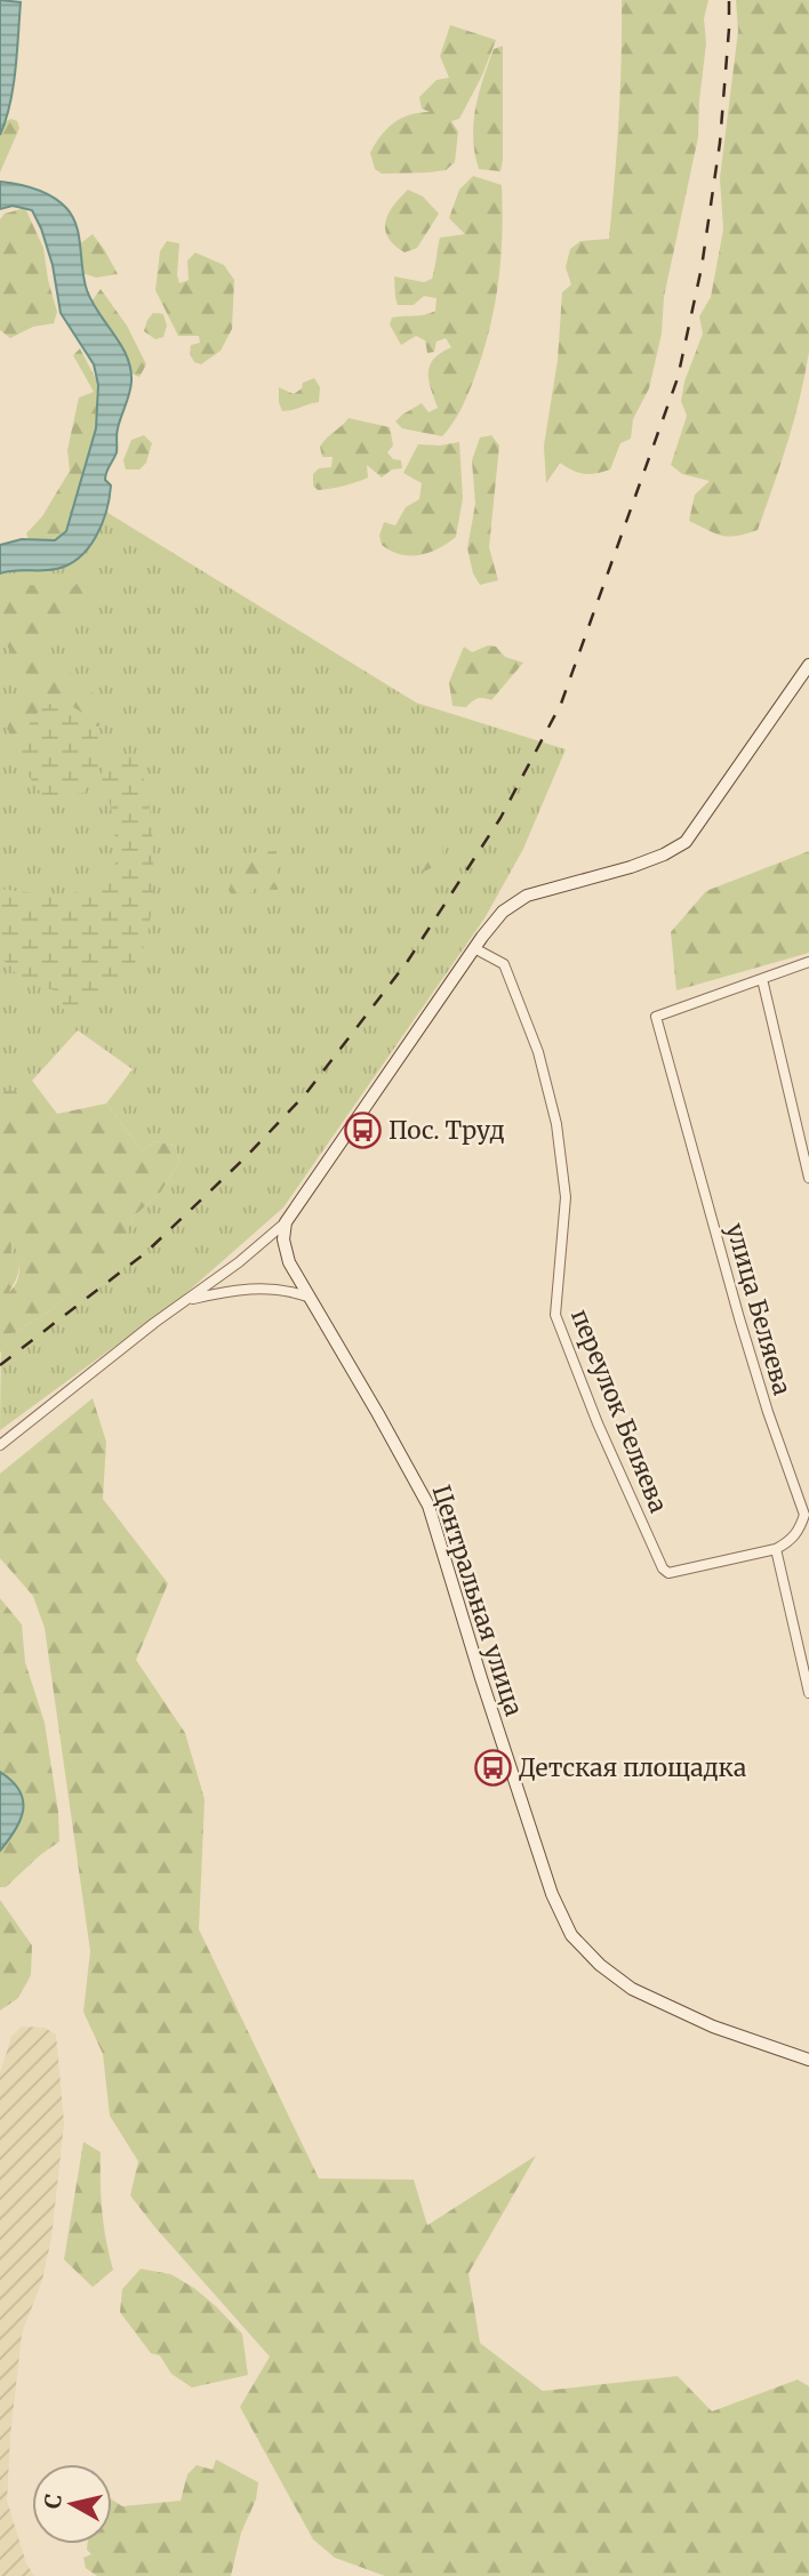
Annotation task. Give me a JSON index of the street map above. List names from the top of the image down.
{
  "streets": {
    "street": ["улица Беляева", "переулок Беляева", "Центральная улица"]
  },
  "crossings": [
    ["улица Беляева", "переулок Беляева"]
  ],
  "places": {
    "bus stop": ["Пос. Труд", "Детская площадка"]
  },
  "north": "left"
}
